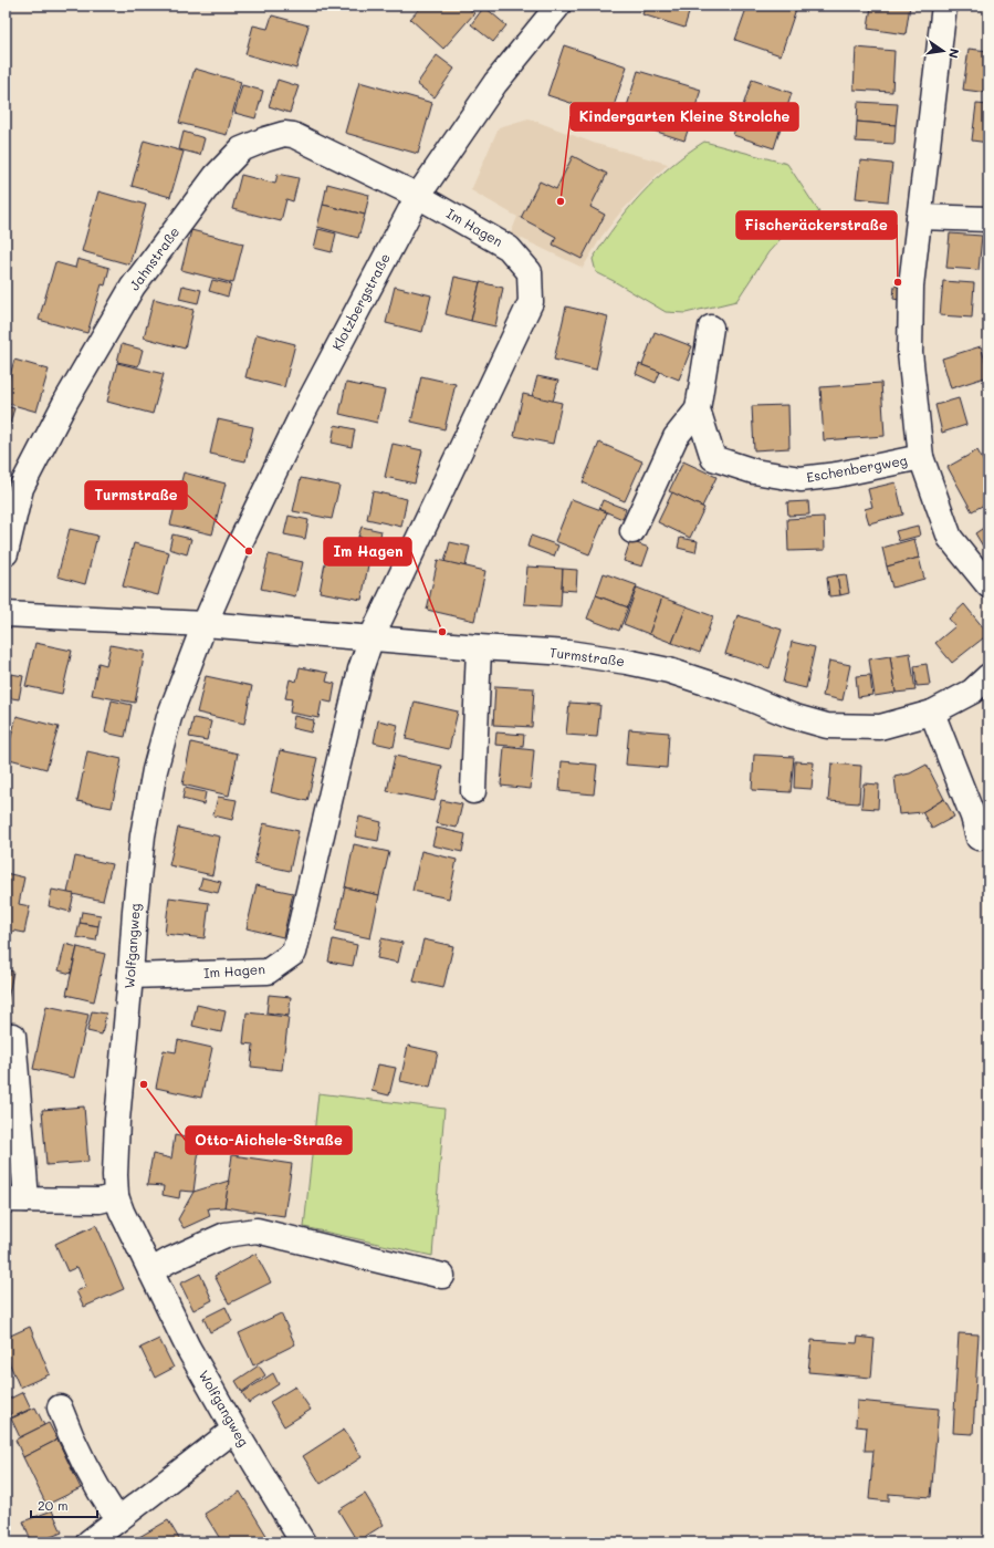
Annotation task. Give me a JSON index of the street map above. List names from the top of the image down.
{
  "streets": {
    "street": [
      "Im Hagen",
      "Jahnstraße",
      "Klotzbergstraße",
      "Eschenbergweg",
      "Turmstraße",
      "Wolfgangweg"
    ]
  },
  "crossings": [
    ["Im Hagen", "Jahnstraße"],
    ["Im Hagen", "Klotzbergstraße"],
    ["Im Hagen", "Turmstraße"],
    ["Im Hagen", "Wolfgangweg"],
    ["Jahnstraße", "Klotzbergstraße"],
    ["Klotzbergstraße", "Turmstraße"],
    ["Klotzbergstraße", "Wolfgangweg"],
    ["Turmstraße", "Wolfgangweg"]
  ],
  "places": [
    "Kindergarten Kleine Strolche",
    "Fischeräckerstraße",
    "Turmstraße",
    "Im Hagen",
    "Otto-Aichele-Straße"
  ],
  "scale_bar": "20 m",
  "north": "right"
}
